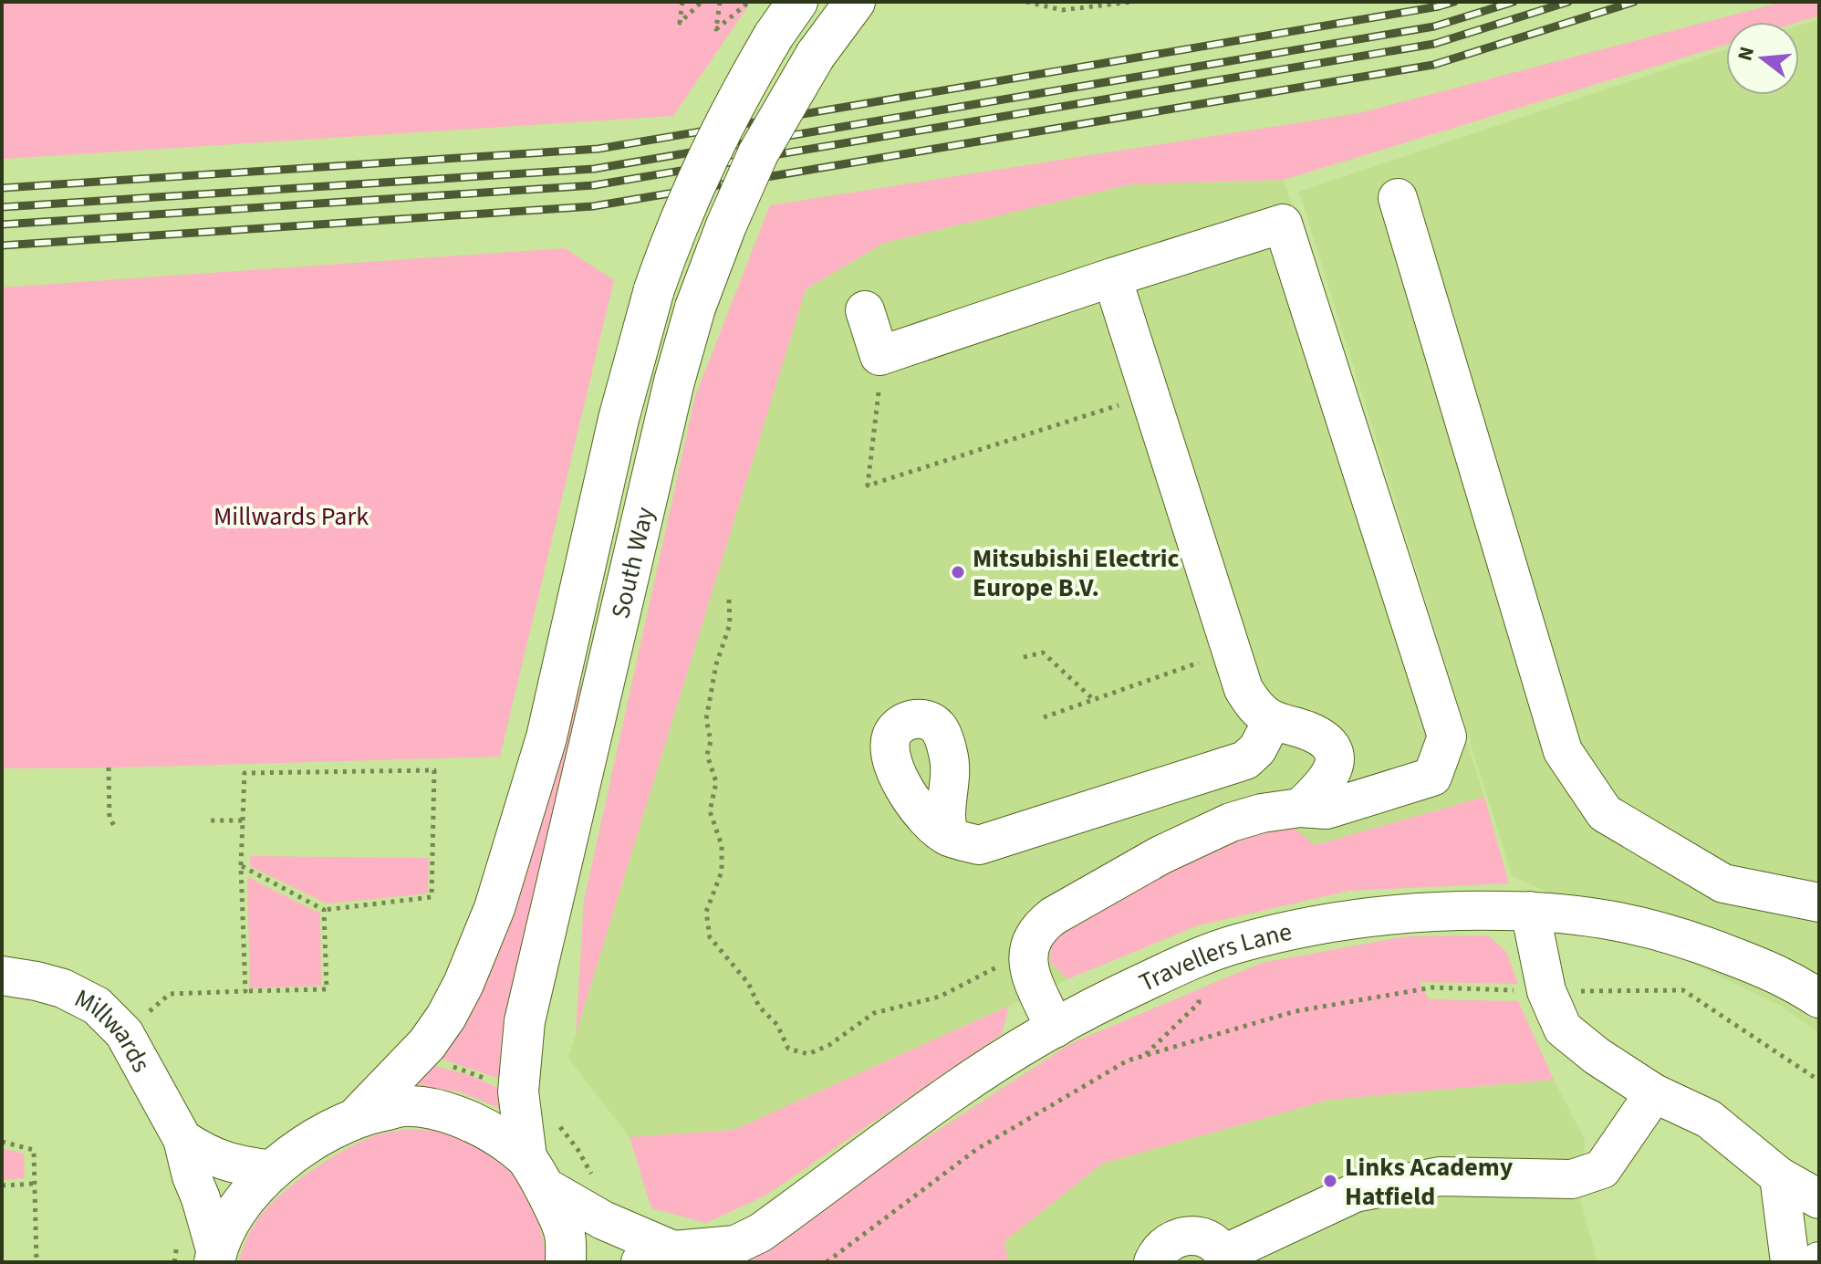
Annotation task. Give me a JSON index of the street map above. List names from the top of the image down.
{
  "streets": {
    "main road": ["South Way"],
    "street": ["Travellers Lane", "Millwards"]
  },
  "crossings": [
    ["South Way", "Travellers Lane"]
  ],
  "parks": ["Millwards Park"],
  "places": ["Mitsubishi Electric Europe B.V.", "Links Academy Hatfield"],
  "north": "left"
}
